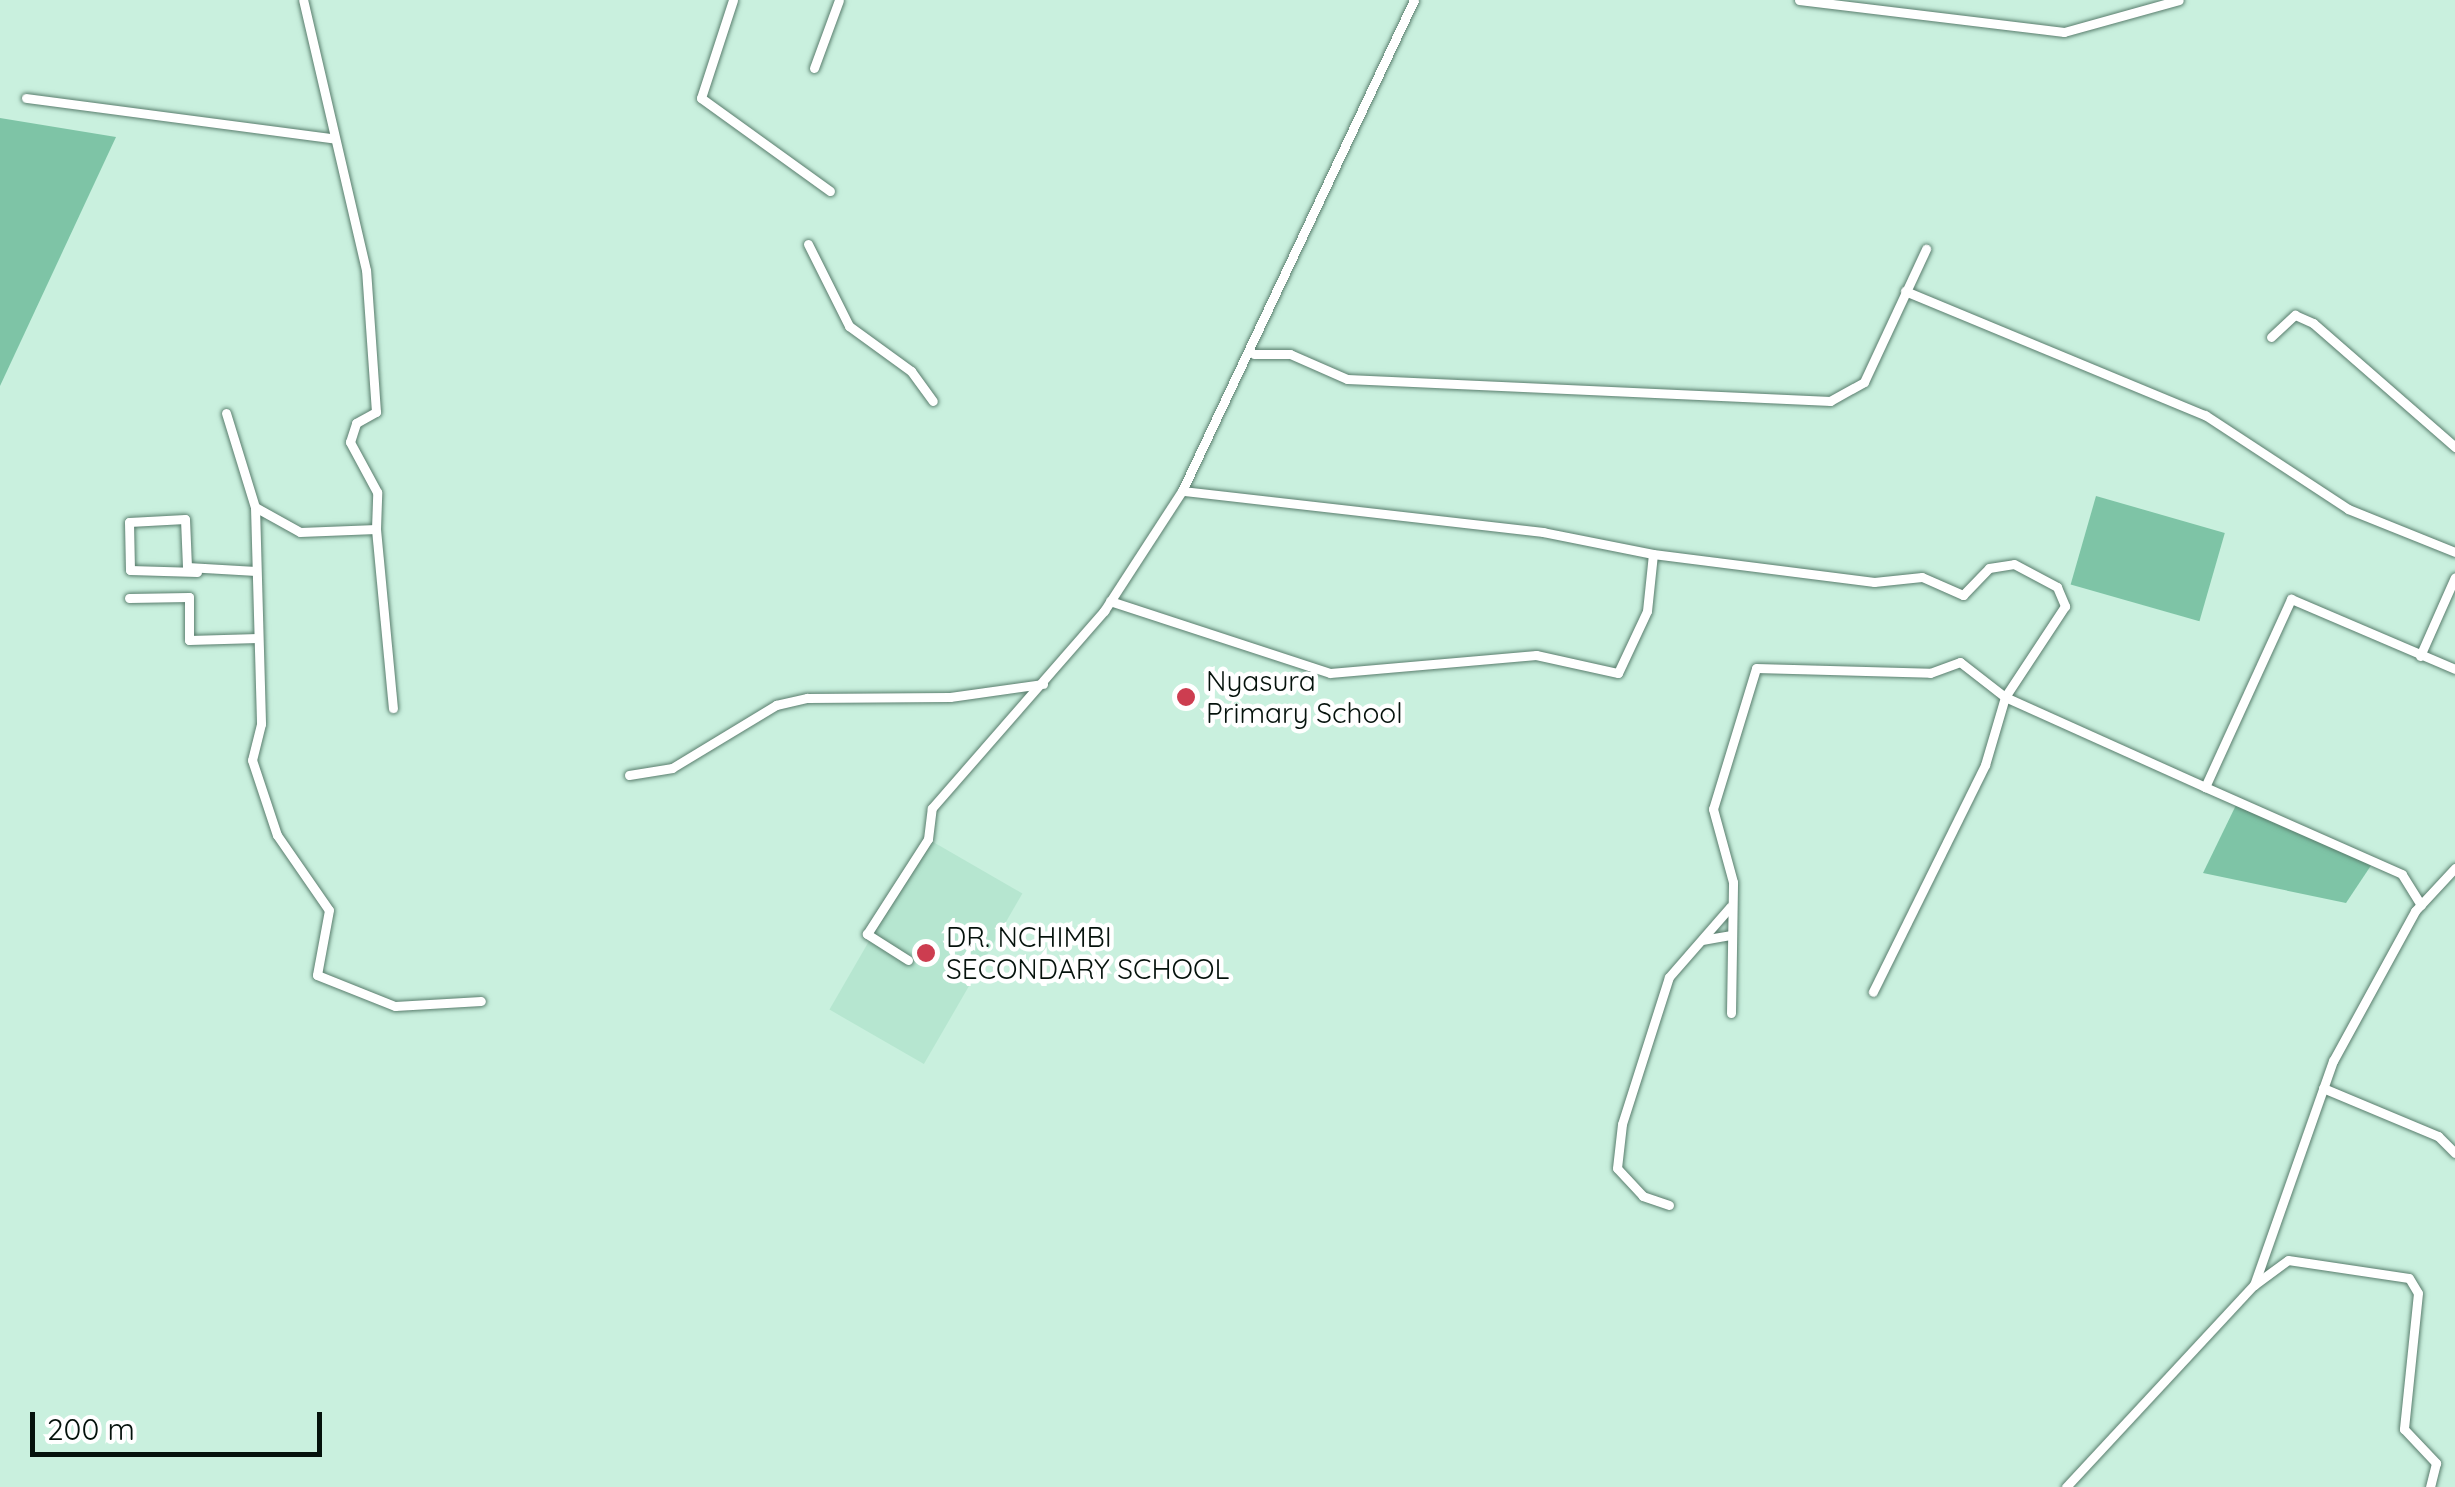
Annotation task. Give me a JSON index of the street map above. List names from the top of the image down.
{
  "places": ["Nyasura Primary School", "DR. NCHIMBI SECONDARY SCHOOL"],
  "scale_bar": "200 m"
}
